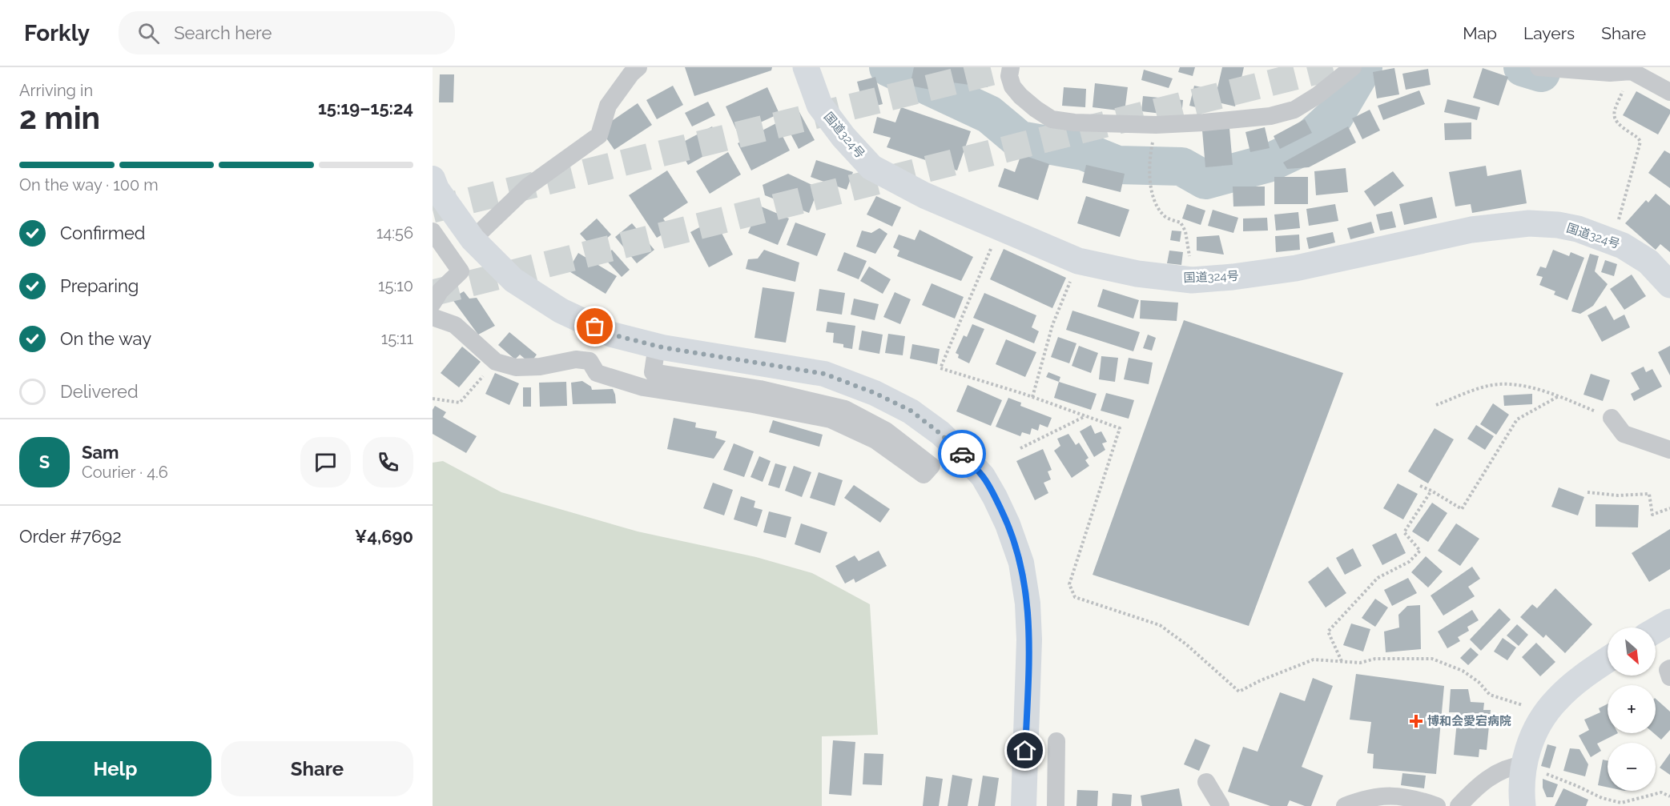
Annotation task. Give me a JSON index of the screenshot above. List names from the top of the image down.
{
  "streets": {
    "highway": ["国道324号"]
  },
  "places": {
    "health": ["博和会愛宕病院"]
  },
  "north": "bottom right",
  "page": {
    "header": "Forkly",
    "search": "Search here",
    "nav": ["Map", "Layers", "Share"],
    "heading": ["2 min", "Arriving in", "15:19–15:24"],
    "panel": [
      "Sam",
      "Courier · 4.6",
      "Order #7692",
      "¥4,690"
    ],
    "bar": "On the way · 100 m",
    "list": [
      ["Confirmed", "14:56"],
      ["Preparing", "15:10"],
      ["On the way", "15:11"],
      "Delivered"
    ],
    "round": "S",
    "map_buttons": ["+", "−"],
    "buttons": ["Help", "Share"]
  }
}
